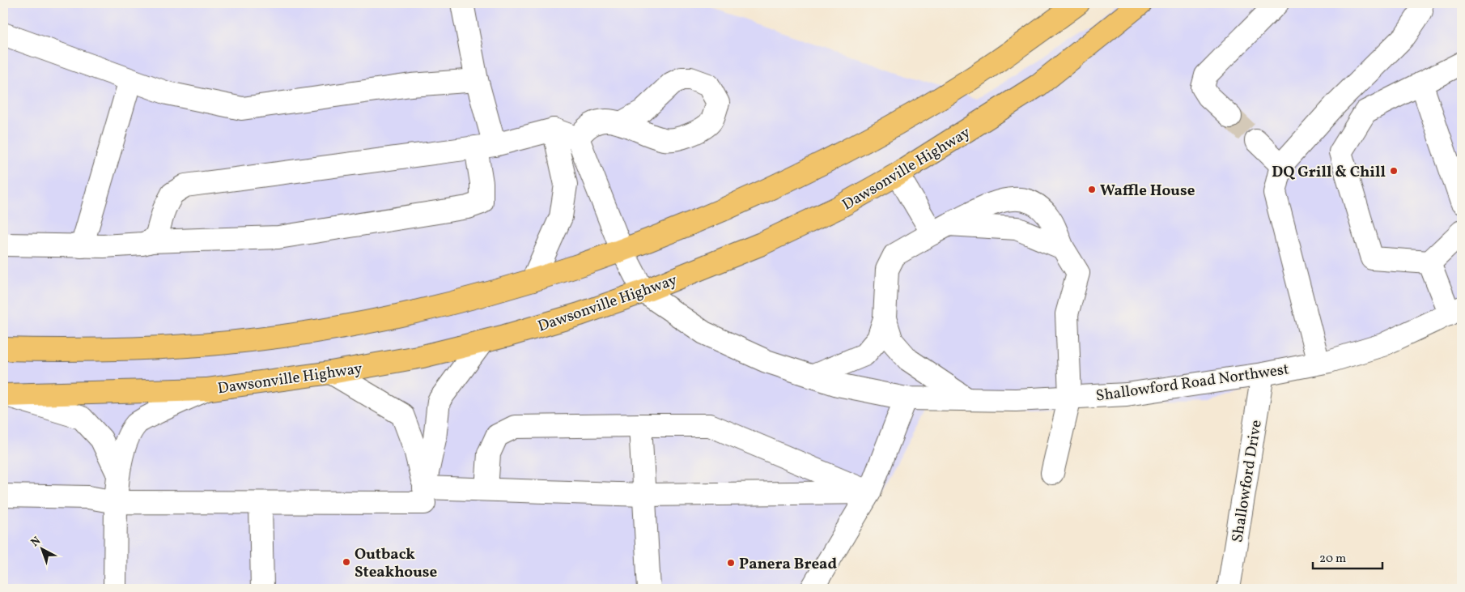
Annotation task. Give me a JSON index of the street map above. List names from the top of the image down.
{
  "streets": {
    "main road": ["Dawsonville Highway"],
    "street": ["Shallowford Road Northwest", "Shallowford Drive"]
  },
  "crossings": [
    ["Dawsonville Highway", "Shallowford Road Northwest"],
    ["Shallowford Road Northwest", "Shallowford Drive"]
  ],
  "places": [
    "DQ Grill & Chill",
    "Waffle House",
    "Outback Steakhouse",
    "Panera Bread"
  ],
  "scale_bar": "20 m",
  "north": "top left"
}
